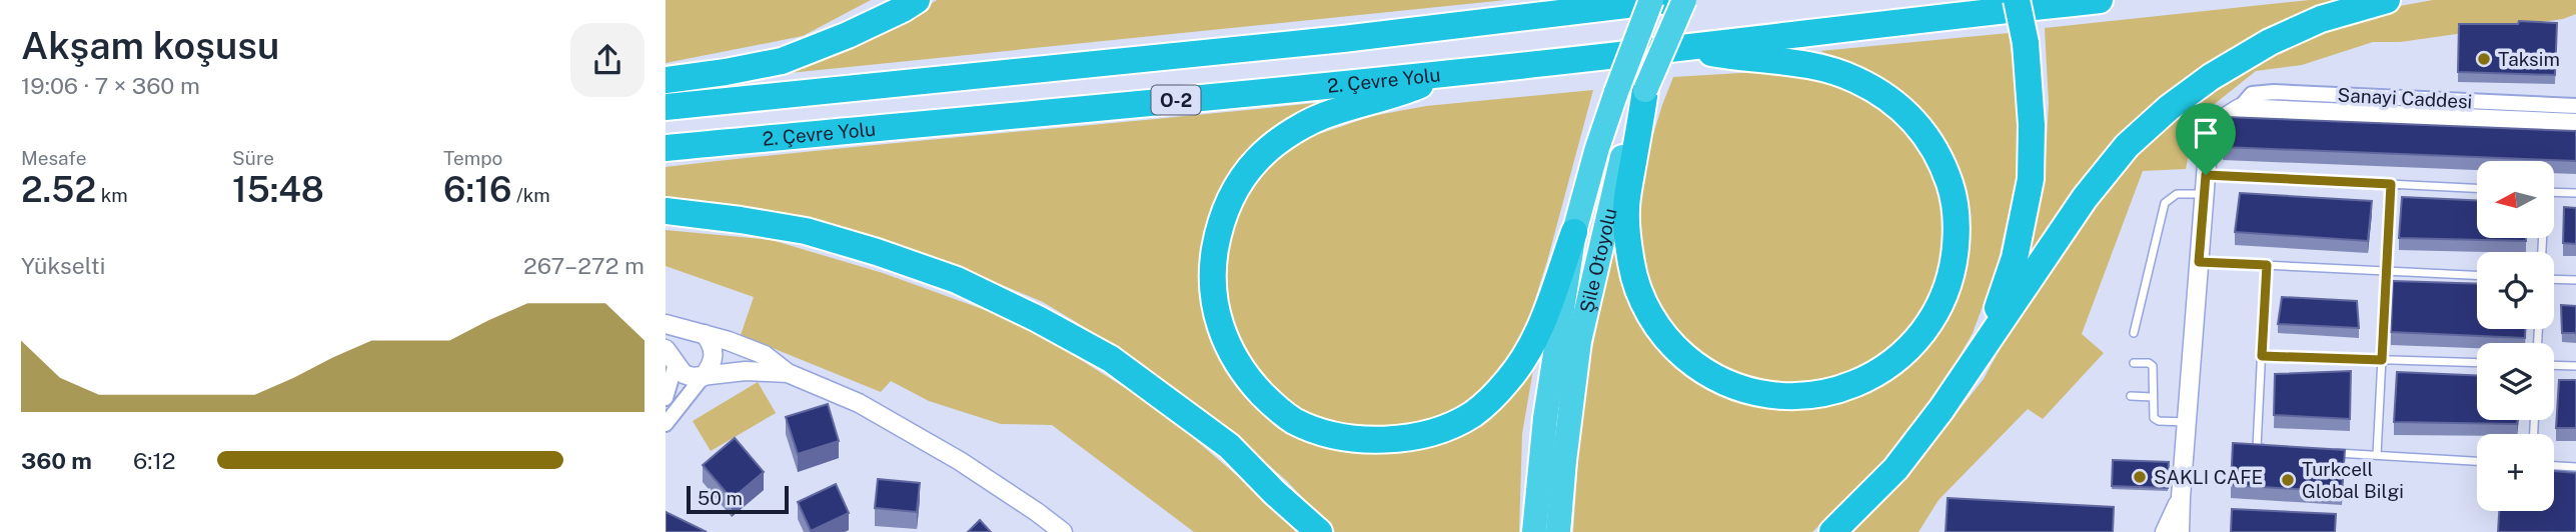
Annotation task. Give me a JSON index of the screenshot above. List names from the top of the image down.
{
  "streets": {
    "highway": ["2. Çevre Yolu", "O-2", "Şile Otoyolu"],
    "street": ["Sanayi Caddesi"]
  },
  "places": ["Taksim", "SAKLI CAFE", "Turkcell Global Bilgi"],
  "scale_bar": "50 m",
  "north": "left",
  "page": {
    "heading": ["Akşam koşusu", "19:06 · 7 × 360 m"],
    "stats": [
      ["Mesafe", "2.52 km"],
      ["Süre", "15:48"],
      ["Tempo", "6:16 /km"]
    ],
    "map_buttons": "+",
    "chart": ["Yükselti", "267–272 m"],
    "list": [
      {
        "name": "360 m",
        "note": "6:12"
      }
    ],
    "scale": "50 m"
  }
}
